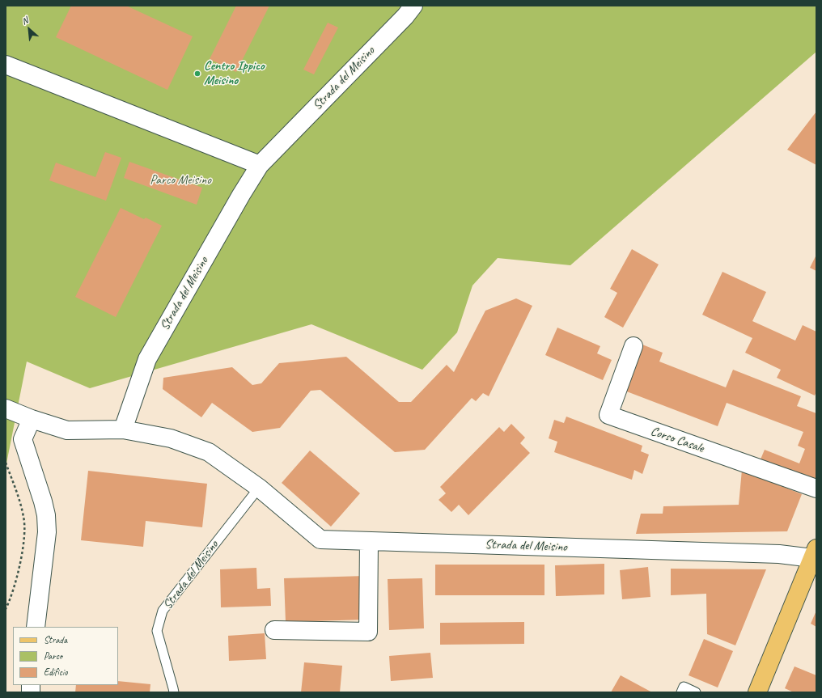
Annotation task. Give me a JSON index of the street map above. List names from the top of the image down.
{
  "streets": {
    "street": ["Strada del Meisino", "Corso Casale"]
  },
  "parks": ["Parco Meisino"],
  "places": ["Centro Ippico Meisino"],
  "legend": ["Strada", "Parco", "Edificio"],
  "north": "top left"
}
